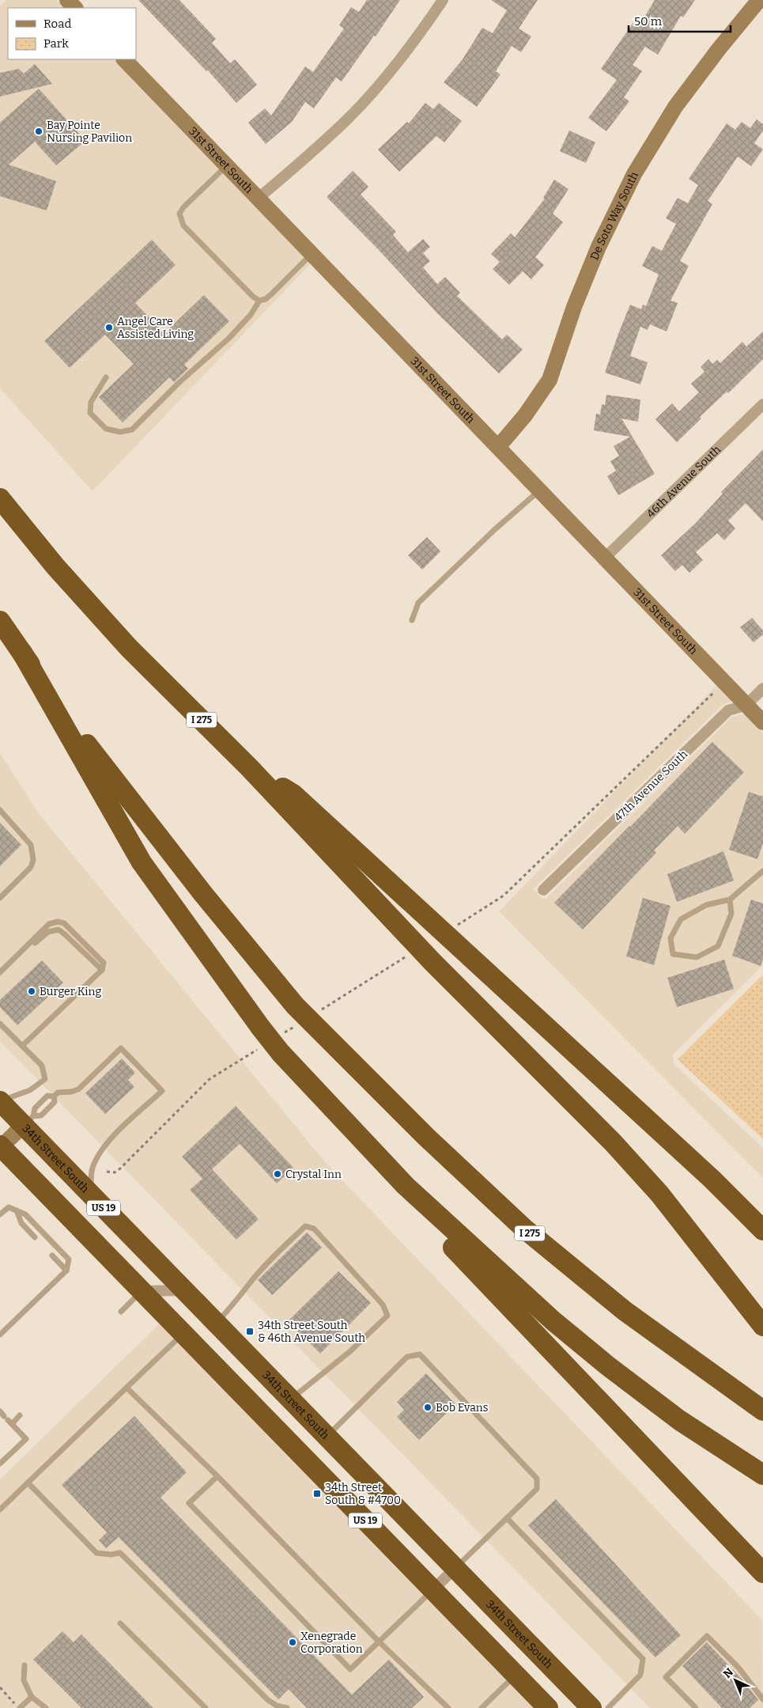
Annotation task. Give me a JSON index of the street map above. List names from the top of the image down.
{
  "streets": {
    "highway": ["I 275", "34th Street South", "US 19"],
    "street": [
      "31st Street South",
      "De Soto Way South",
      "46th Avenue South",
      "47th Avenue South"
    ]
  },
  "crossings": [
    ["31st Street South", "De Soto Way South"],
    ["31st Street South", "46th Avenue South"],
    ["31st Street South", "47th Avenue South"]
  ],
  "places": {
    "other": [
      "Bay Pointe Nursing Pavilion",
      "Angel Care Assisted Living",
      "Burger King",
      "Crystal Inn",
      "Bob Evans",
      "Xenegrade Corporation"
    ],
    "transit": ["34th Street South & 46th Avenue South", "34th Street South & #4700"]
  },
  "legend": ["Road", "Park"],
  "scale_bar": "50 m",
  "north": "top left"
}
